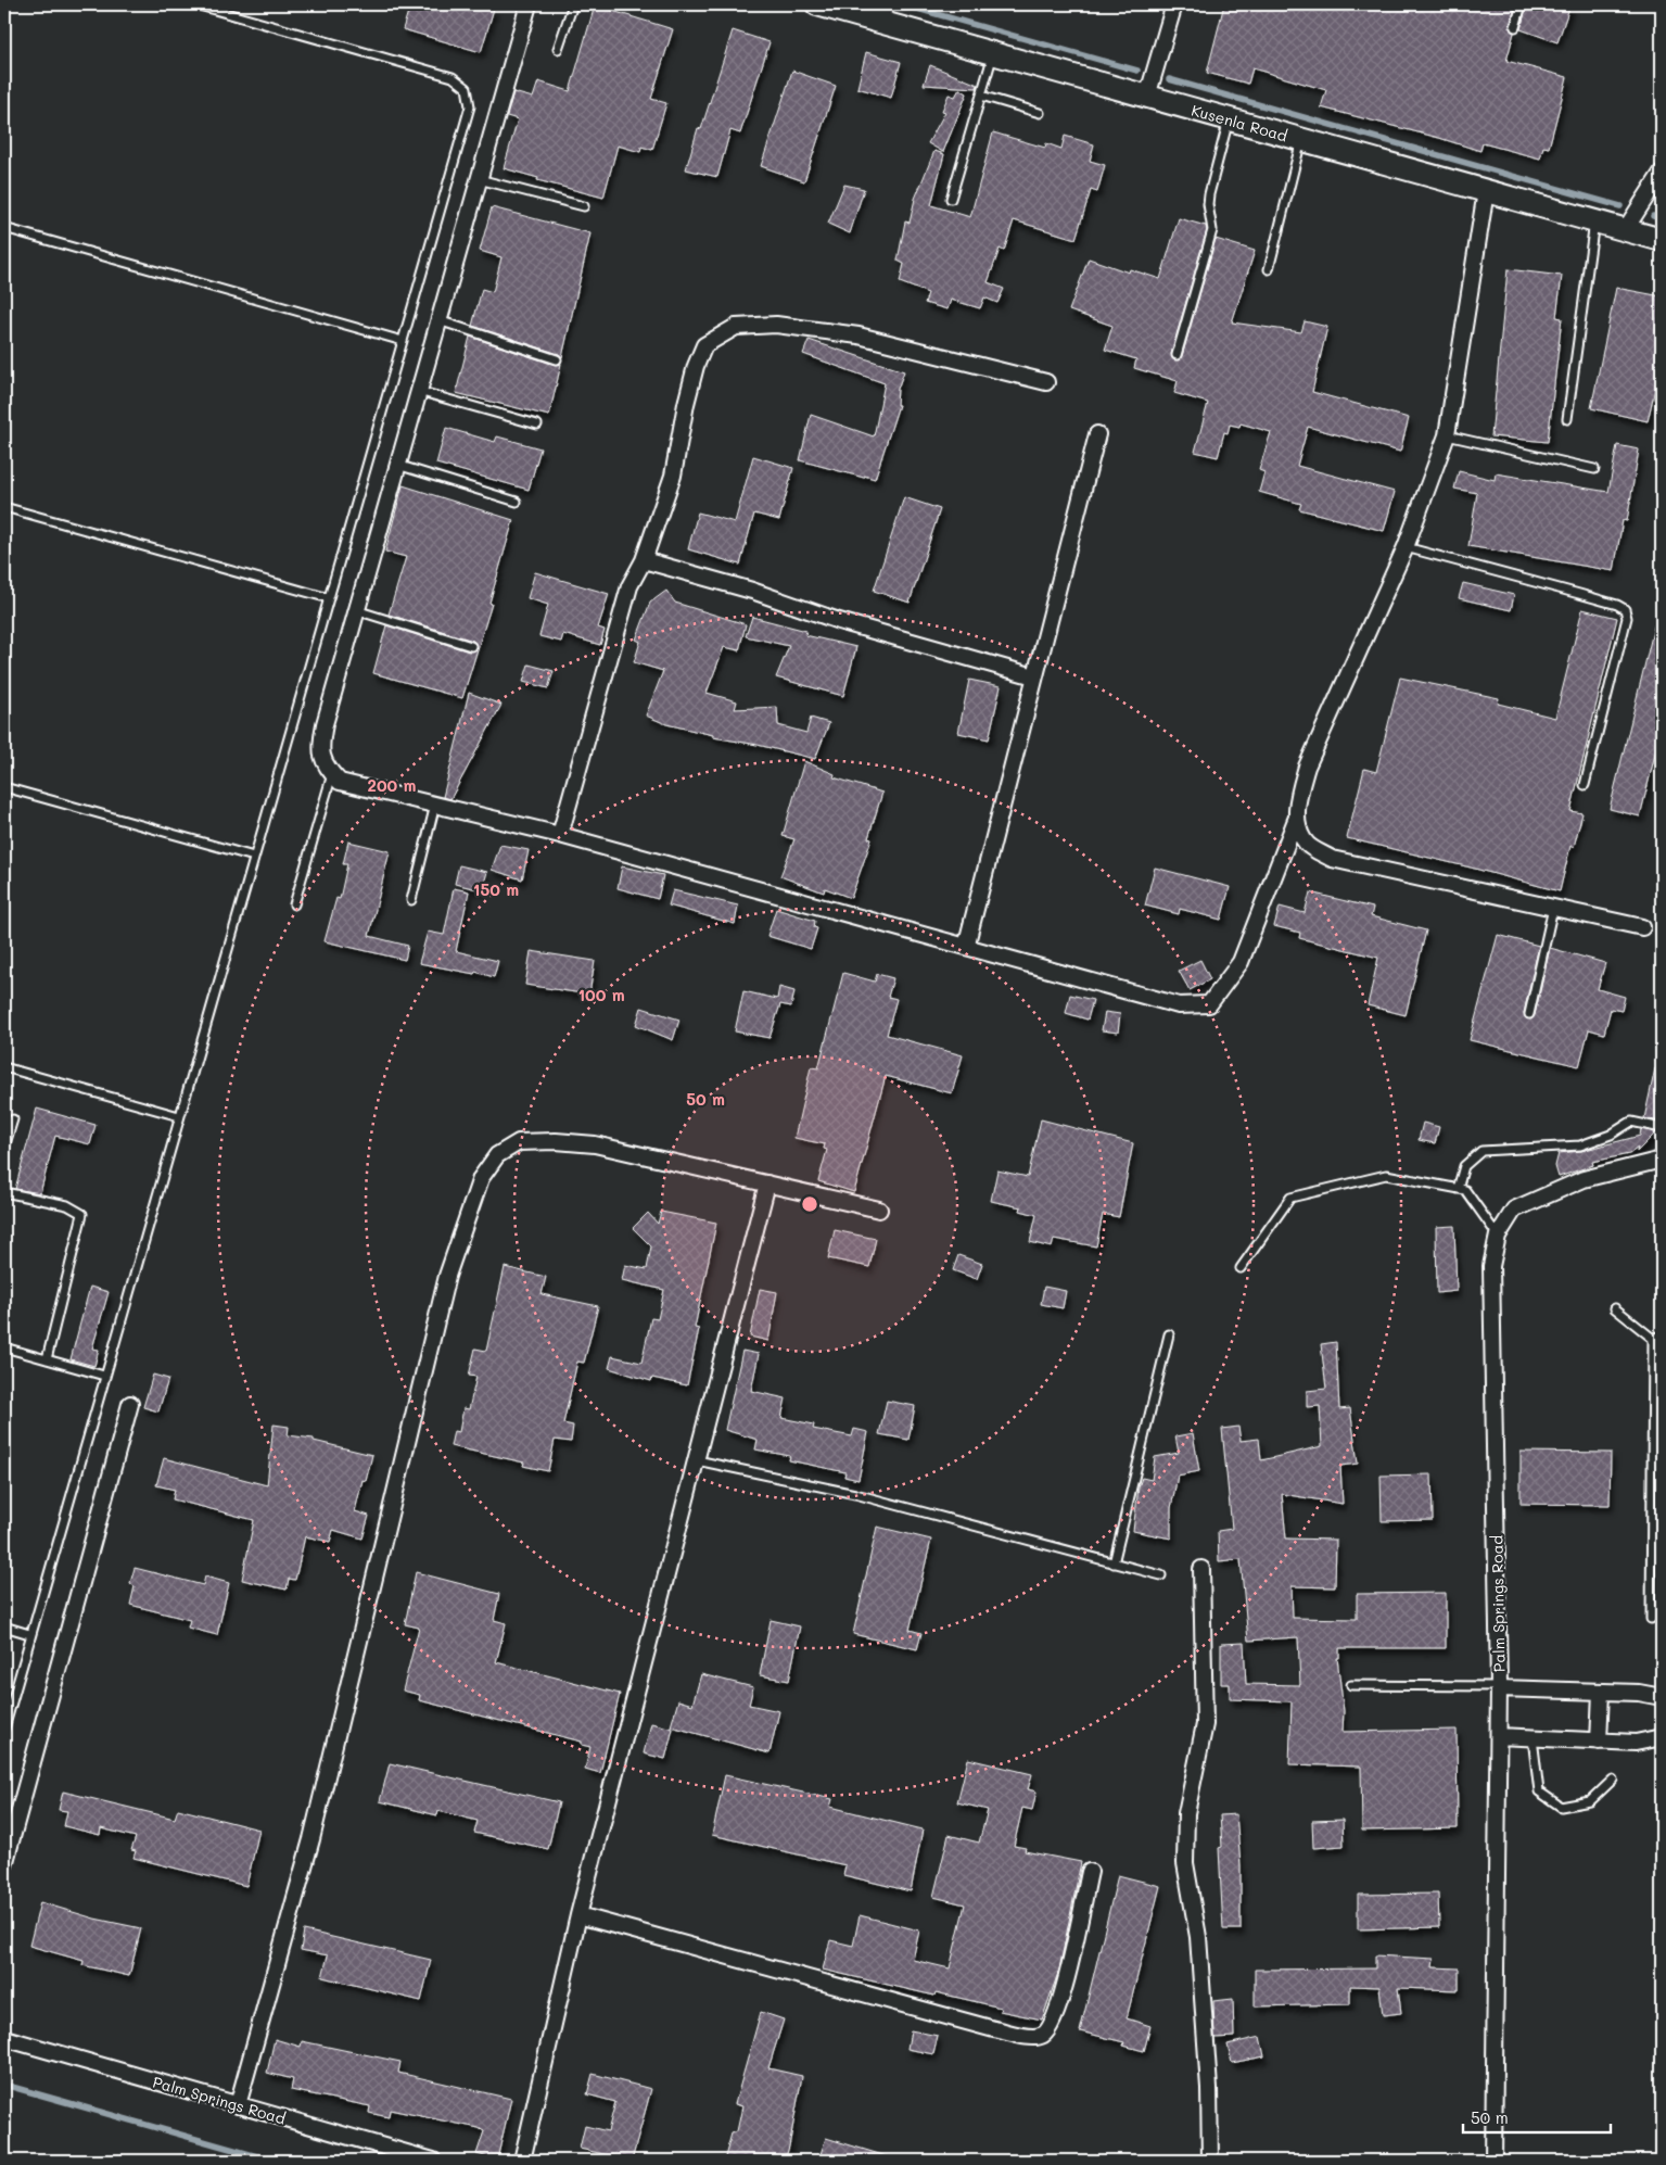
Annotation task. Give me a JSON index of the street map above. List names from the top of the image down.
{
  "streets": {
    "main road": ["Kusenla Road"],
    "street": ["Palm Springs Road"]
  },
  "scale_bar": "50 m",
  "rings": [
    "200 m",
    "150 m",
    "100 m",
    "50 m"
  ]
}
